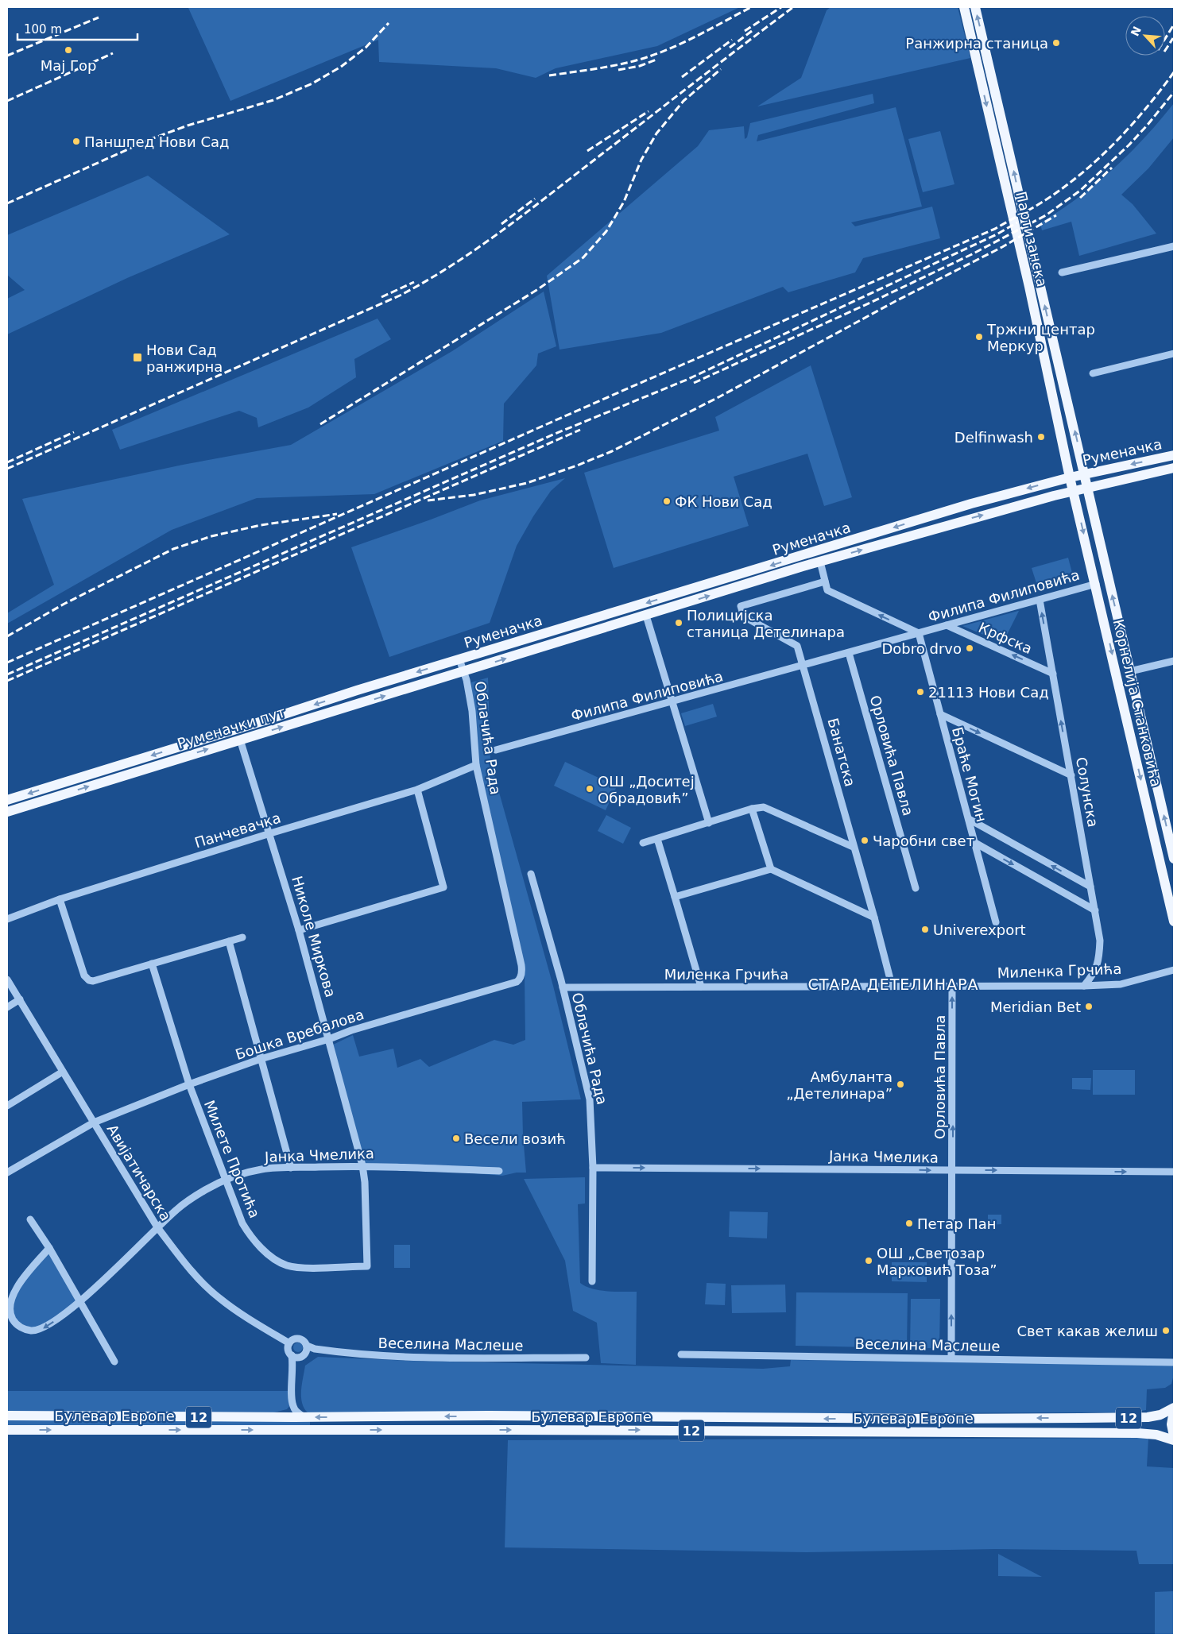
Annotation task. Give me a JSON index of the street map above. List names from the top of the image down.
{
  "streets": {
    "main road": [
      "Партизанска",
      "Руменачка",
      "Корнелија Станковића",
      "Руменачки пут",
      "Булевар Европе",
      "12"
    ],
    "street": [
      "Филипа Филиповића",
      "Крфска",
      "Облачића Рада",
      "Банатска",
      "Орловића Павла",
      "Браће Могин",
      "Солунска",
      "Панчевачка",
      "Николе Миркова",
      "Миленка Грчића",
      "Бошка Вребалова",
      "Јанка Чмелика",
      "Милете Протића",
      "Авијатичарска",
      "Веселина Маслеше"
    ]
  },
  "crossings": [
    ["Партизанска", "Руменачка"],
    ["Партизанска", "Корнелија Станковића"],
    ["Руменачка", "Филипа Филиповића"],
    ["Руменачка", "Корнелија Станковића"],
    ["Руменачка", "Руменачки пут"],
    ["Руменачка", "Облачића Рада"],
    ["Филипа Филиповића", "Крфска"],
    ["Филипа Филиповића", "Корнелија Станковића"],
    ["Филипа Филиповића", "Банатска"],
    ["Филипа Филиповића", "Орловића Павла"],
    ["Филипа Филиповића", "Браће Могин"],
    ["Филипа Филиповића", "Солунска"],
    ["Крфска", "Солунска"],
    ["Руменачки пут", "Облачића Рада"],
    ["Руменачки пут", "Николе Миркова"],
    ["Облачића Рада", "Панчевачка"],
    ["Облачића Рада", "Миленка Грчића"],
    ["Облачића Рада", "Бошка Вребалова"],
    ["Облачића Рада", "Јанка Чмелика"],
    ["Банатска", "Миленка Грчића"],
    ["Орловића Павла", "Миленка Грчића"],
    ["Орловића Павла", "Јанка Чмелика"],
    ["Орловића Павла", "Веселина Маслеше"],
    ["Солунска", "Миленка Грчића"],
    ["Панчевачка", "Николе Миркова"],
    ["Николе Миркова", "Бошка Вребалова"],
    ["Николе Миркова", "Јанка Чмелика"],
    ["Николе Миркова", "Милете Протића"],
    ["Бошка Вребалова", "Милете Протића"],
    ["Бошка Вребалова", "Авијатичарска"],
    ["Јанка Чмелика", "Милете Протића"],
    ["Јанка Чмелика", "Авијатичарска"],
    ["Авијатичарска", "Веселина Маслеше"],
    ["Булевар Европе", "12"]
  ],
  "one_way": ["Крфска", "Орловића Павла", "Солунска"],
  "districts": ["СТАРА ДЕТЕЛИНАРА"],
  "places": {
    "other": [
      "Ранжирна станица",
      "Мај Гор",
      "Паншпед Нови Сад",
      "Тржни центар Меркур",
      "Delfinwash",
      "ФК Нови Сад",
      "Полицијска станица Детелинара",
      "Dobro drvo",
      "21113 Нови Сад",
      "ОШ „Доситеј Обрадовић”",
      "Чаробни свет",
      "Univerexport",
      "Meridian Bet",
      "Амбуланта „Детелинара”",
      "Весели возић",
      "Петар Пан",
      "ОШ „Светозар Марковић Тоза”",
      "Свет какав желиш"
    ],
    "transit": ["Нови Сад ранжирна"]
  },
  "scale_bar": "100 m",
  "north": "top left"
}
